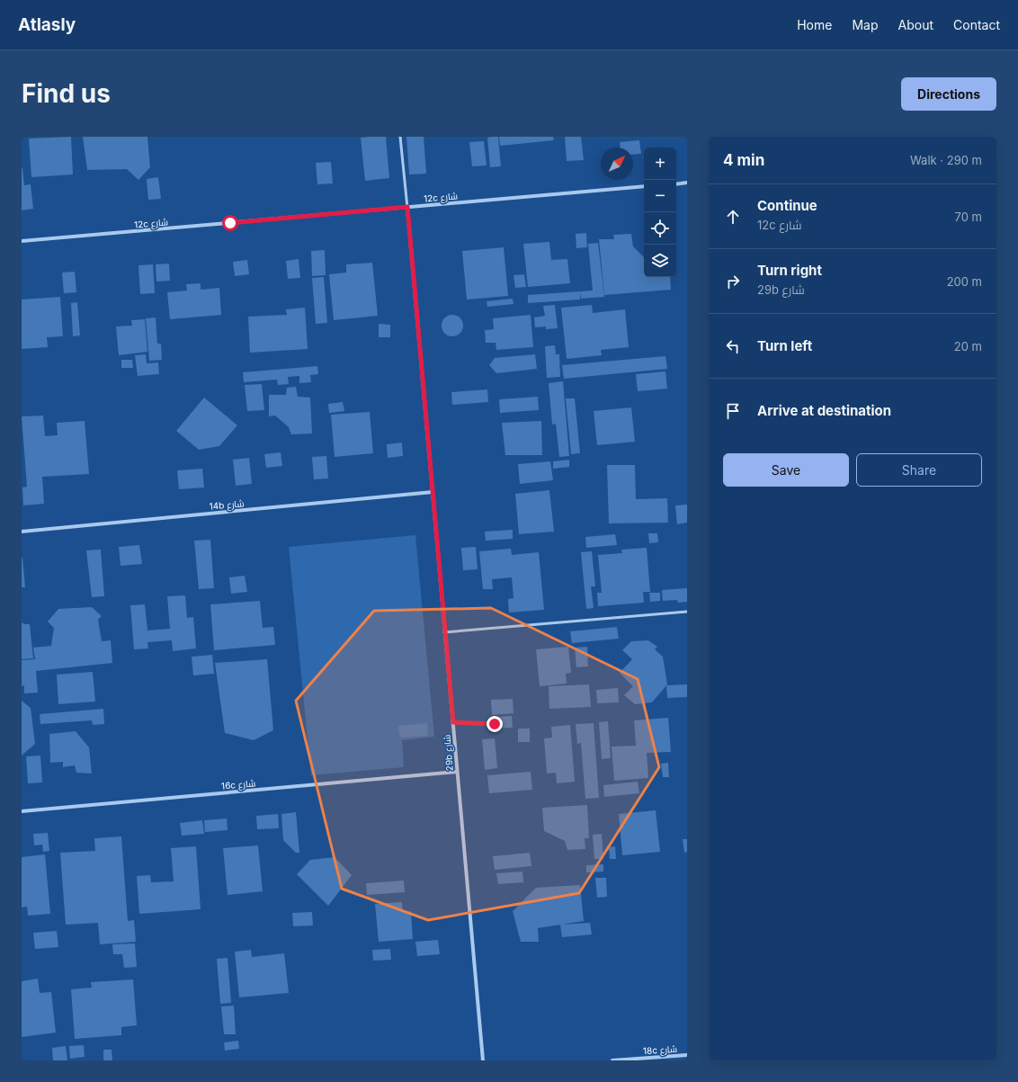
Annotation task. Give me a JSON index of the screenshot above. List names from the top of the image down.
{
  "streets": {
    "street": [
      "12c شارع",
      "14b شارع",
      "29b شارع",
      "16c شارع",
      "18c شارع"
    ]
  },
  "crossings": [
    ["12c شارع", "29b شارع"],
    ["14b شارع", "29b شارع"],
    ["29b شارع", "16c شارع"]
  ],
  "north": "top right",
  "page": {
    "header": "Atlasly",
    "nav": [
      "Home",
      "Map",
      "About",
      "Contact"
    ],
    "buttons": [
      "Directions",
      ["Save", "Share"]
    ],
    "title": "Find us",
    "heading": ["4 min", "Walk · 290 m"],
    "map_buttons": ["+", "−"],
    "list": [
      ["Continue", "12c شارع", "70 m"],
      ["Turn right", "29b شارع", "200 m"],
      ["Turn left", "20 m"],
      "Arrive at destination"
    ]
  }
}
